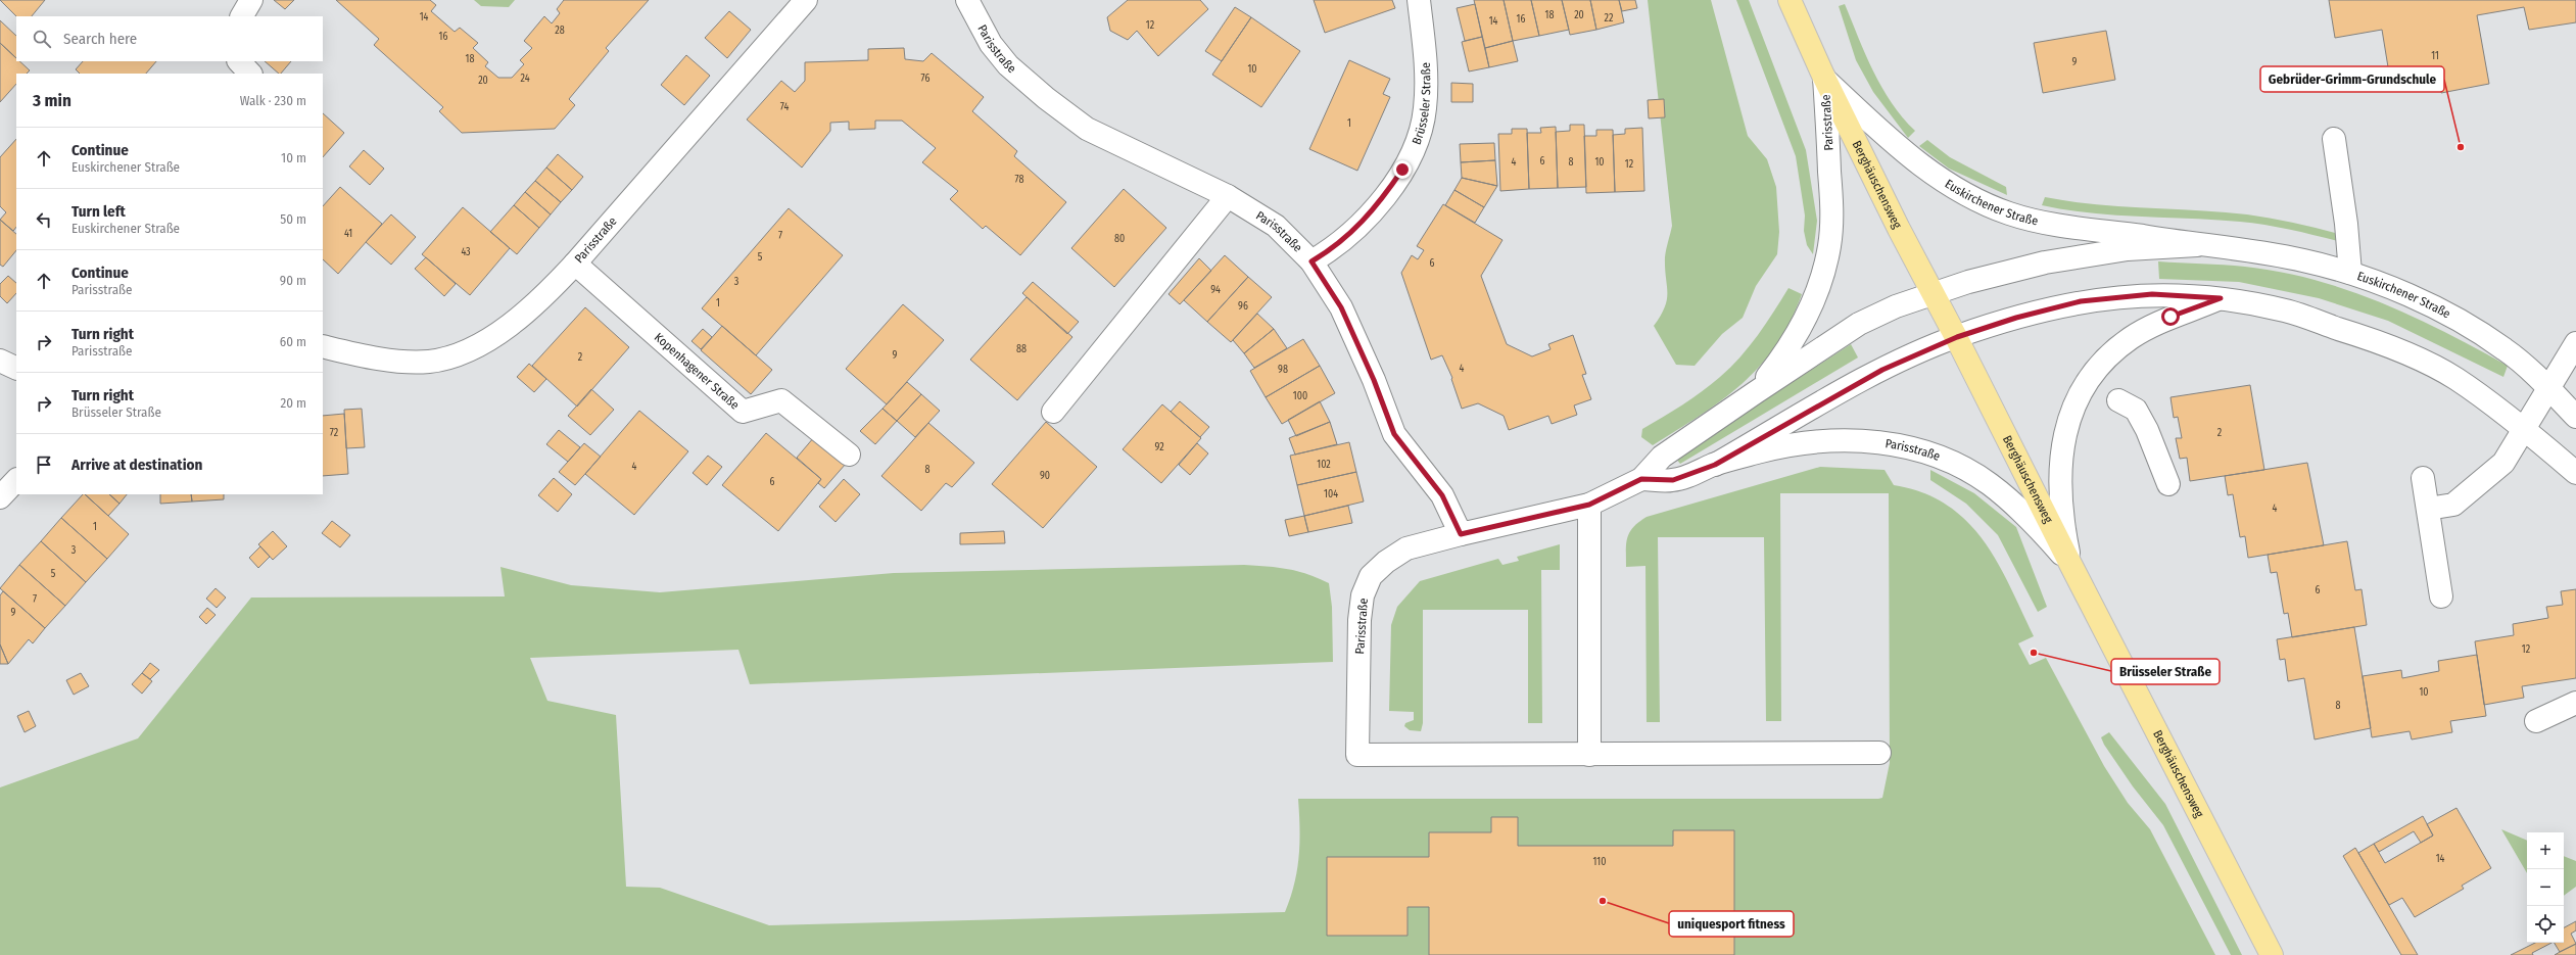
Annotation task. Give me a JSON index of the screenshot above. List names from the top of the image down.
{
  "streets": {
    "main road": ["Berghäuschensweg"],
    "street": [
      "Parisstraße",
      "Brüsseler Straße",
      "Euskirchener Straße",
      "Kopenhagener Straße"
    ]
  },
  "crossings": [
    ["Parisstraße", "Brüsseler Straße"],
    ["Parisstraße", "Berghäuschensweg"],
    ["Parisstraße", "Euskirchener Straße"],
    ["Parisstraße", "Kopenhagener Straße"],
    ["Berghäuschensweg", "Euskirchener Straße"]
  ],
  "places": ["Gebrüder-Grimm-Grundschule", "Brüsseler Straße", "uniquesport fitness"],
  "house_numbers": [
    "18",
    "20",
    "14",
    "22",
    "16",
    "14",
    "12",
    "28",
    "16",
    "11",
    "18",
    "9",
    "10",
    "24",
    "76",
    "20",
    "74",
    "1",
    "6",
    "4",
    "8",
    "10",
    "12",
    "78",
    "41",
    "7",
    "80",
    "43",
    "5",
    "6",
    "3",
    "94",
    "1",
    "96",
    "88",
    "9",
    "2",
    "4",
    "98",
    "100",
    "72",
    "2",
    "92",
    "102",
    "4",
    "8",
    "90",
    "6",
    "104",
    "4",
    "1",
    "3",
    "5",
    "6",
    "7",
    "9",
    "12",
    "10",
    "8",
    "14",
    "110"
  ],
  "page": {
    "search": "Search here",
    "heading": ["3 min", "Walk · 230 m"],
    "list": [
      ["Continue", "Euskirchener Straße", "10 m"],
      ["Turn left", "Euskirchener Straße", "50 m"],
      ["Continue", "Parisstraße", "90 m"],
      ["Turn right", "Parisstraße", "60 m"],
      ["Turn right", "Brüsseler Straße", "20 m"],
      "Arrive at destination"
    ],
    "map_buttons": ["+", "−"]
  }
}
